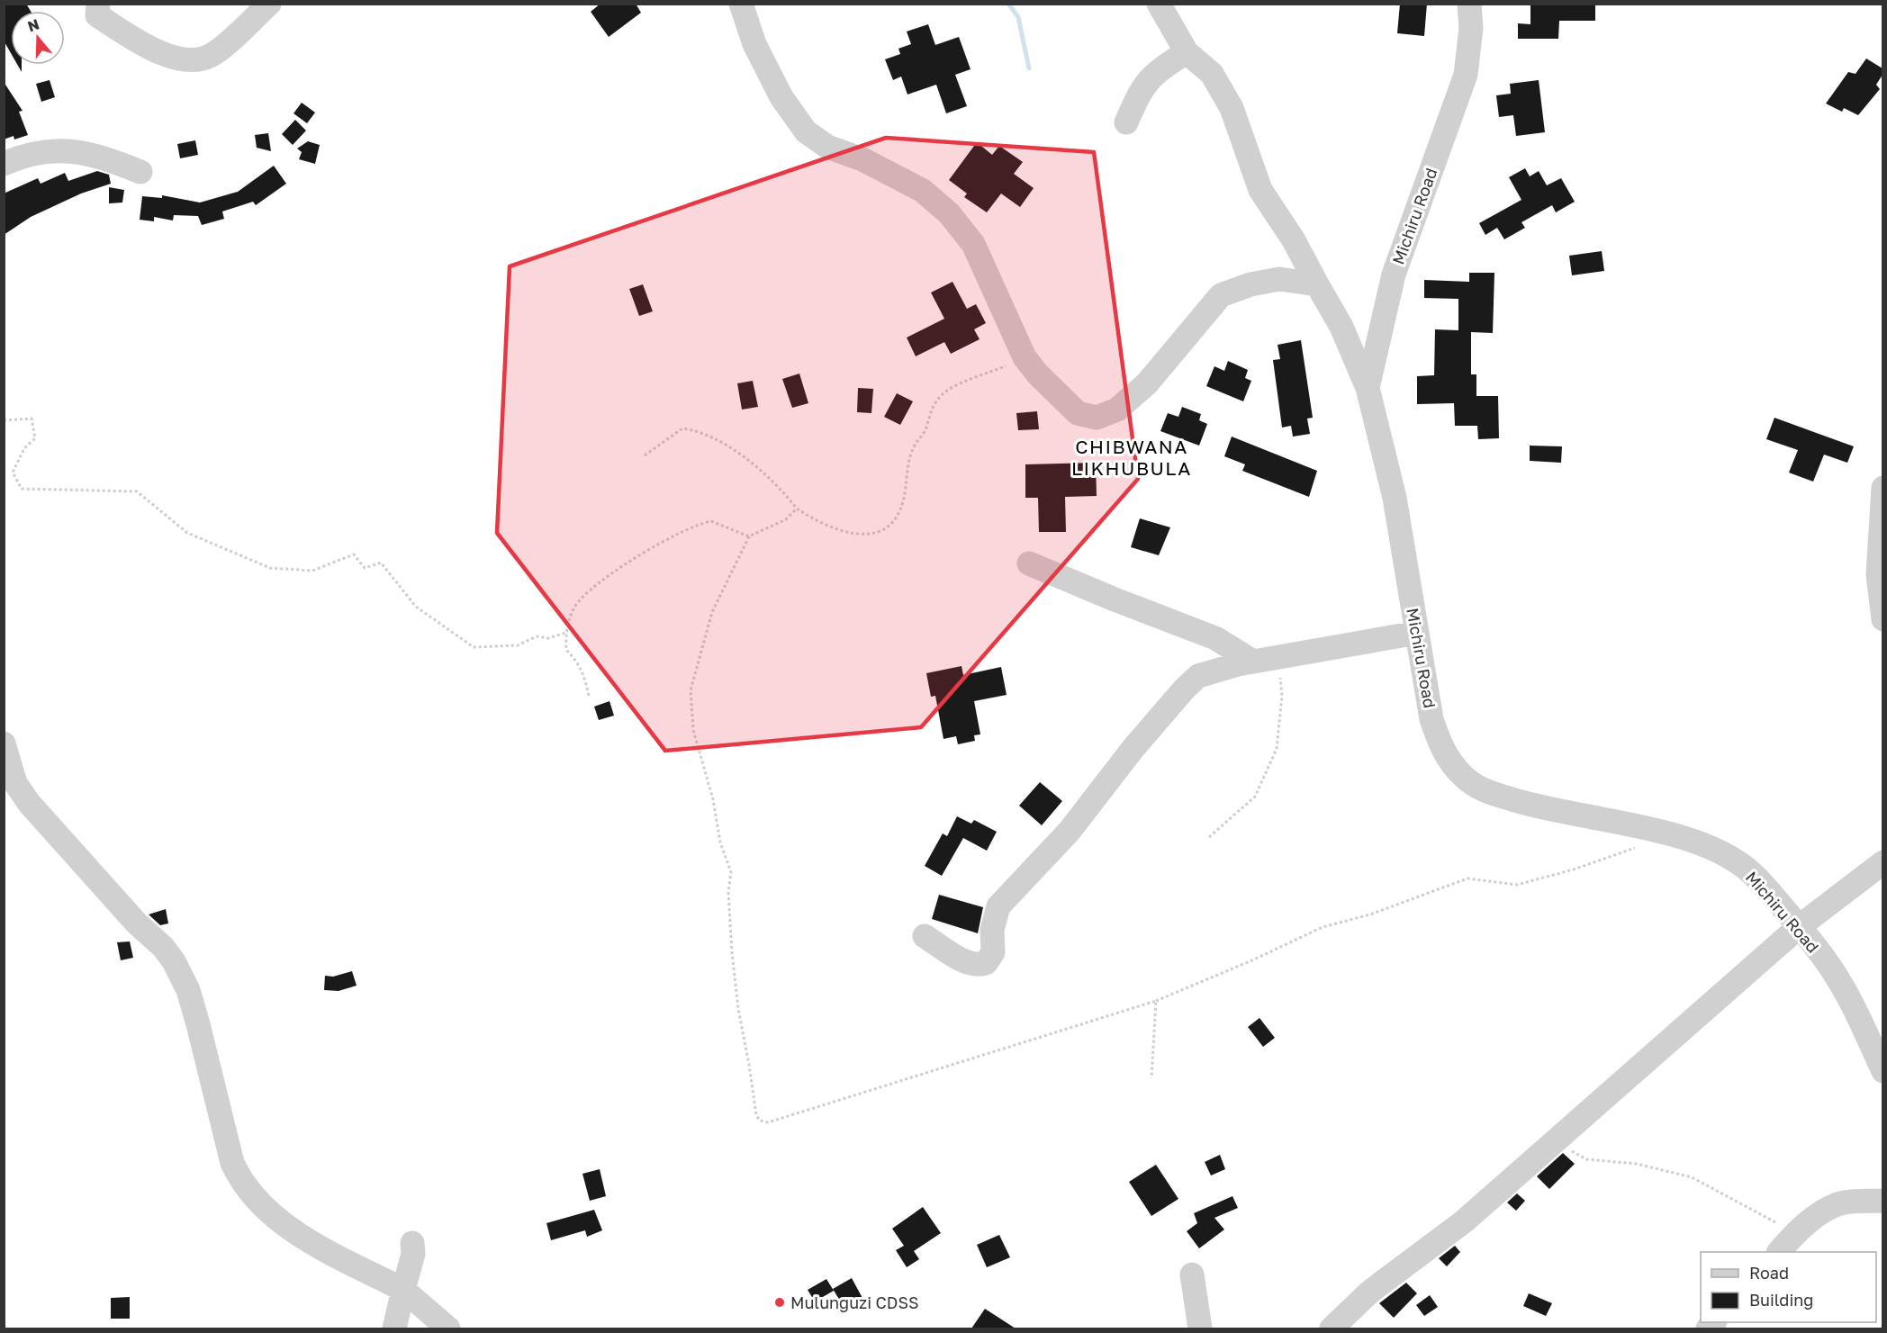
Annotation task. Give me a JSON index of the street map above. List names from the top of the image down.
{
  "streets": {
    "street": ["Michiru Road"]
  },
  "districts": ["CHIBWANA LIKHUBULA"],
  "places": ["Mulunguzi CDSS"],
  "legend": ["Road", "Building"],
  "north": "top"
}
